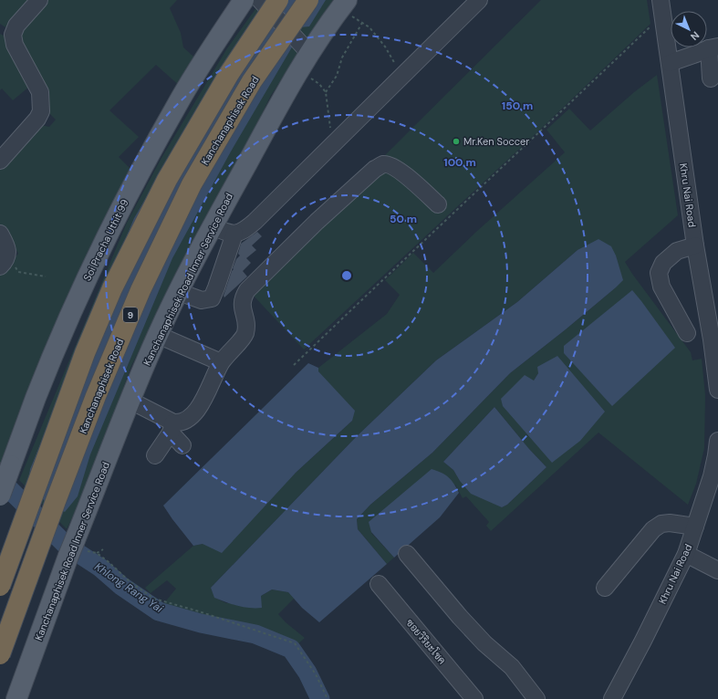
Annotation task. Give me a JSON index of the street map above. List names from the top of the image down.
{
  "streets": {
    "highway": ["Kanchanaphisek Road", "9"],
    "main road": ["Soi Pracha Uthit 99", "Kanchanaphisek Road Inner Service Road"],
    "street": ["Khru Nai Road", "ซอยวิริยะโชค"]
  },
  "water": ["Khlong Rang Yai"],
  "places": ["Mr.Ken Soccer"],
  "north": "bottom right",
  "rings": ["150 m", "100 m", "50 m"]
}
